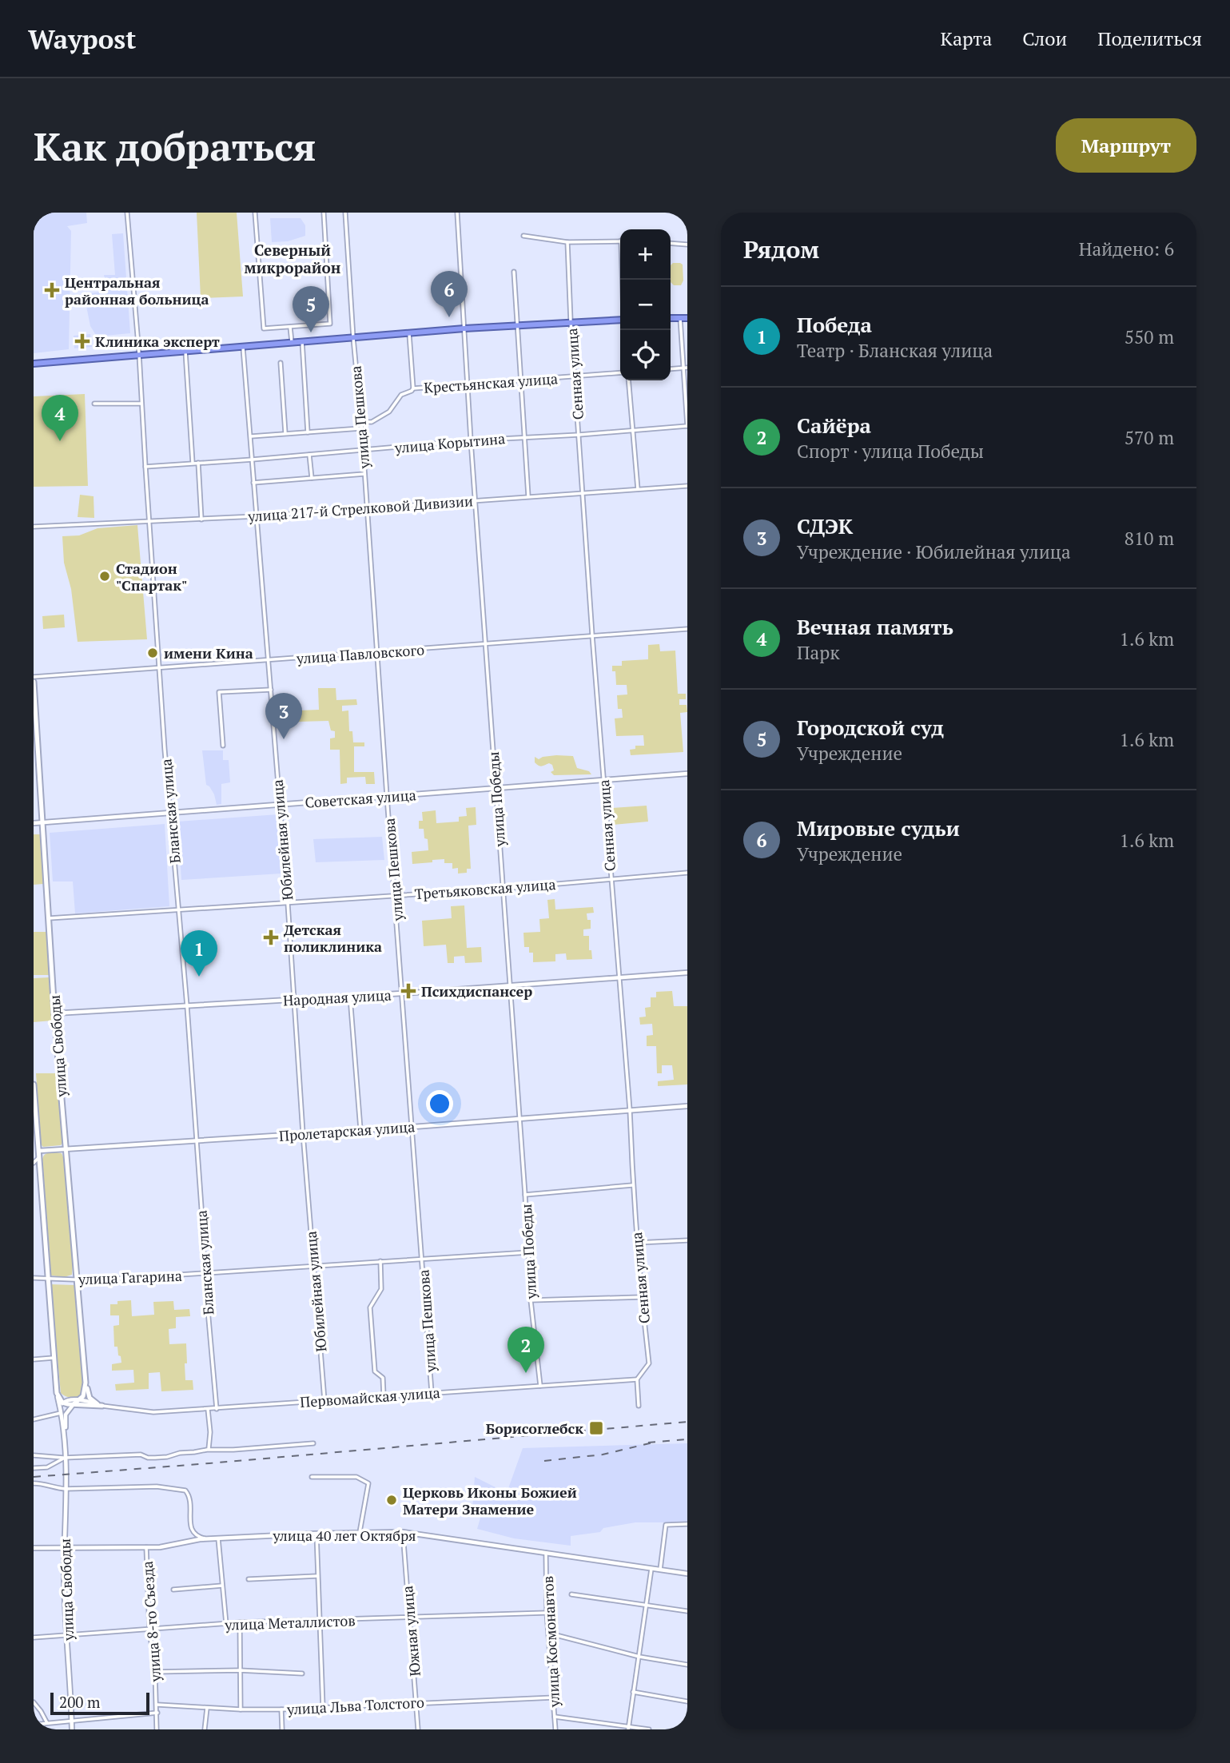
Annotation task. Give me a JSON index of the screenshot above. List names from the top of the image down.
{
  "streets": {
    "main road": ["улица Свободы"],
    "street": [
      "Сенная улица",
      "Крестьянская улица",
      "улица Пешкова",
      "улица Корытина",
      "улица 217-й Стрелковой Дивизии",
      "улица Павловского",
      "Советская улица",
      "улица Победы",
      "Бланская улица",
      "Юбилейная улица",
      "Третьяковская улица",
      "Народная улица",
      "Пролетарская улица",
      "улица Гагарина",
      "Первомайская улица",
      "улица 40 лет Октября",
      "улица 8-го Съезда",
      "улица Металлистов",
      "Южная улица",
      "улица Космонавтов",
      "улица Льва Толстого"
    ]
  },
  "crossings": [
    ["Сенная улица", "Крестьянская улица"],
    ["Сенная улица", "улица Корытина"],
    ["Сенная улица", "улица 217-й Стрелковой Дивизии"],
    ["Сенная улица", "улица Павловского"],
    ["Сенная улица", "Советская улица"],
    ["Сенная улица", "Третьяковская улица"],
    ["Сенная улица", "Народная улица"],
    ["Сенная улица", "Пролетарская улица"],
    ["Сенная улица", "Первомайская улица"],
    ["Крестьянская улица", "улица Победы"],
    ["улица Пешкова", "улица Корытина"],
    ["улица Пешкова", "улица 217-й Стрелковой Дивизии"],
    ["улица Пешкова", "улица Павловского"],
    ["улица Пешкова", "Советская улица"],
    ["улица Пешкова", "Третьяковская улица"],
    ["улица Пешкова", "Народная улица"],
    ["улица Пешкова", "Пролетарская улица"],
    ["улица Пешкова", "улица Гагарина"],
    ["улица Пешкова", "Первомайская улица"],
    ["улица Корытина", "улица Победы"],
    ["улица Корытина", "Бланская улица"],
    ["улица Корытина", "Юбилейная улица"],
    ["улица 217-й Стрелковой Дивизии", "улица Победы"],
    ["улица 217-й Стрелковой Дивизии", "Бланская улица"],
    ["улица 217-й Стрелковой Дивизии", "Юбилейная улица"],
    ["улица Павловского", "улица Победы"],
    ["улица Павловского", "Бланская улица"],
    ["улица Павловского", "Юбилейная улица"],
    ["Советская улица", "улица Победы"],
    ["Советская улица", "Бланская улица"],
    ["Советская улица", "Юбилейная улица"],
    ["Советская улица", "улица Свободы"],
    ["улица Победы", "Третьяковская улица"],
    ["улица Победы", "Народная улица"],
    ["улица Победы", "Пролетарская улица"],
    ["улица Победы", "улица Гагарина"],
    ["улица Победы", "Первомайская улица"],
    ["Бланская улица", "Третьяковская улица"],
    ["Бланская улица", "Народная улица"],
    ["Бланская улица", "Пролетарская улица"],
    ["Бланская улица", "улица Гагарина"],
    ["Бланская улица", "Первомайская улица"],
    ["Юбилейная улица", "Третьяковская улица"],
    ["Юбилейная улица", "Народная улица"],
    ["Юбилейная улица", "Пролетарская улица"],
    ["Юбилейная улица", "улица Гагарина"],
    ["Юбилейная улица", "Первомайская улица"],
    ["Третьяковская улица", "улица Свободы"],
    ["Народная улица", "улица Свободы"],
    ["улица Свободы", "Пролетарская улица"],
    ["улица Свободы", "улица Гагарина"],
    ["улица Свободы", "улица 40 лет Октября"],
    ["улица Свободы", "улица Металлистов"],
    ["улица 40 лет Октября", "улица 8-го Съезда"],
    ["улица 40 лет Октября", "Южная улица"],
    ["улица 40 лет Октября", "улица Космонавтов"],
    ["улица 8-го Съезда", "улица Металлистов"],
    ["улица 8-го Съезда", "улица Льва Толстого"],
    ["улица Металлистов", "Южная улица"],
    ["улица Металлистов", "улица Космонавтов"],
    ["Южная улица", "улица Льва Толстого"],
    ["улица Космонавтов", "улица Льва Толстого"]
  ],
  "districts": ["Северный микрорайон"],
  "places": {
    "health": [
      "Центральная районная больница",
      "Клиника эксперт",
      "Детская поликлиника",
      "Психдиспансер"
    ],
    "other": ["Стадион \"Спартак\"", "имени Кина", "Церковь Иконы Божией Матери Знамение"],
    "transit": ["Борисоглебск"]
  },
  "scale_bar": "200 m",
  "page": {
    "header": "Waypost",
    "nav": ["Карта", "Слои", "Поделиться"],
    "buttons": "Маршрут",
    "title": "Как добраться",
    "heading": ["Рядом", "Найдено: 6"],
    "map_buttons": ["+", "−"],
    "pins": [
      "6",
      "5",
      "4",
      "3",
      "1",
      "2"
    ],
    "list": [
      {
        "mark": "1",
        "name": "Победа",
        "note": "Театр · Бланская улица",
        "value": "550 m"
      },
      {
        "mark": "2",
        "name": "Сайёра",
        "note": "Спорт · улица Победы",
        "value": "570 m"
      },
      {
        "mark": "3",
        "name": "СДЭК",
        "note": "Учреждение · Юбилейная улица",
        "value": "810 m"
      },
      {
        "mark": "4",
        "name": "Вечная память",
        "note": "Парк",
        "value": "1.6 km"
      },
      {
        "mark": "5",
        "name": "Городской суд",
        "note": "Учреждение",
        "value": "1.6 km"
      },
      {
        "mark": "6",
        "name": "Мировые судьи",
        "note": "Учреждение",
        "value": "1.6 km"
      }
    ],
    "scale": "200 m"
  }
}
